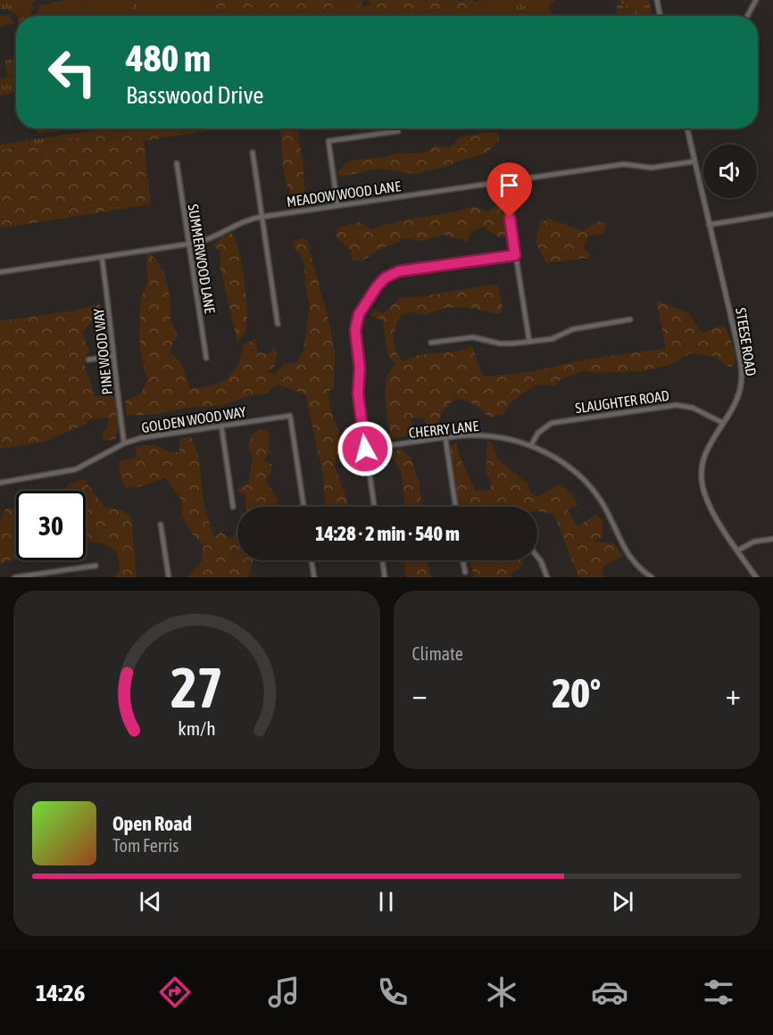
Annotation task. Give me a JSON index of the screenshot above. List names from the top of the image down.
{
  "streets": {
    "street": [
      "MEADOW WOOD LANE",
      "SUMMERWOOD LANE",
      "STEESE ROAD",
      "PINE WOOD WAY",
      "SLAUGHTER ROAD",
      "GOLDEN WOOD WAY",
      "CHERRY LANE"
    ]
  },
  "crossings": [
    ["MEADOW WOOD LANE", "SUMMERWOOD LANE"],
    ["MEADOW WOOD LANE", "STEESE ROAD"],
    ["MEADOW WOOD LANE", "PINE WOOD WAY"],
    ["STEESE ROAD", "SLAUGHTER ROAD"],
    ["PINE WOOD WAY", "GOLDEN WOOD WAY"],
    ["SLAUGHTER ROAD", "CHERRY LANE"]
  ],
  "page": {
    "turn": ["480 m", "Basswood Drive"],
    "limit": "30",
    "trip": "14:28 · 2 min · 540 m",
    "tile": "Climate",
    "heat": ["−", "20°", "+"],
    "song": ["Open Road", "Tom Ferris"],
    "tabs": "14:26",
    "gauge": ["27", "km/h"]
  }
}
